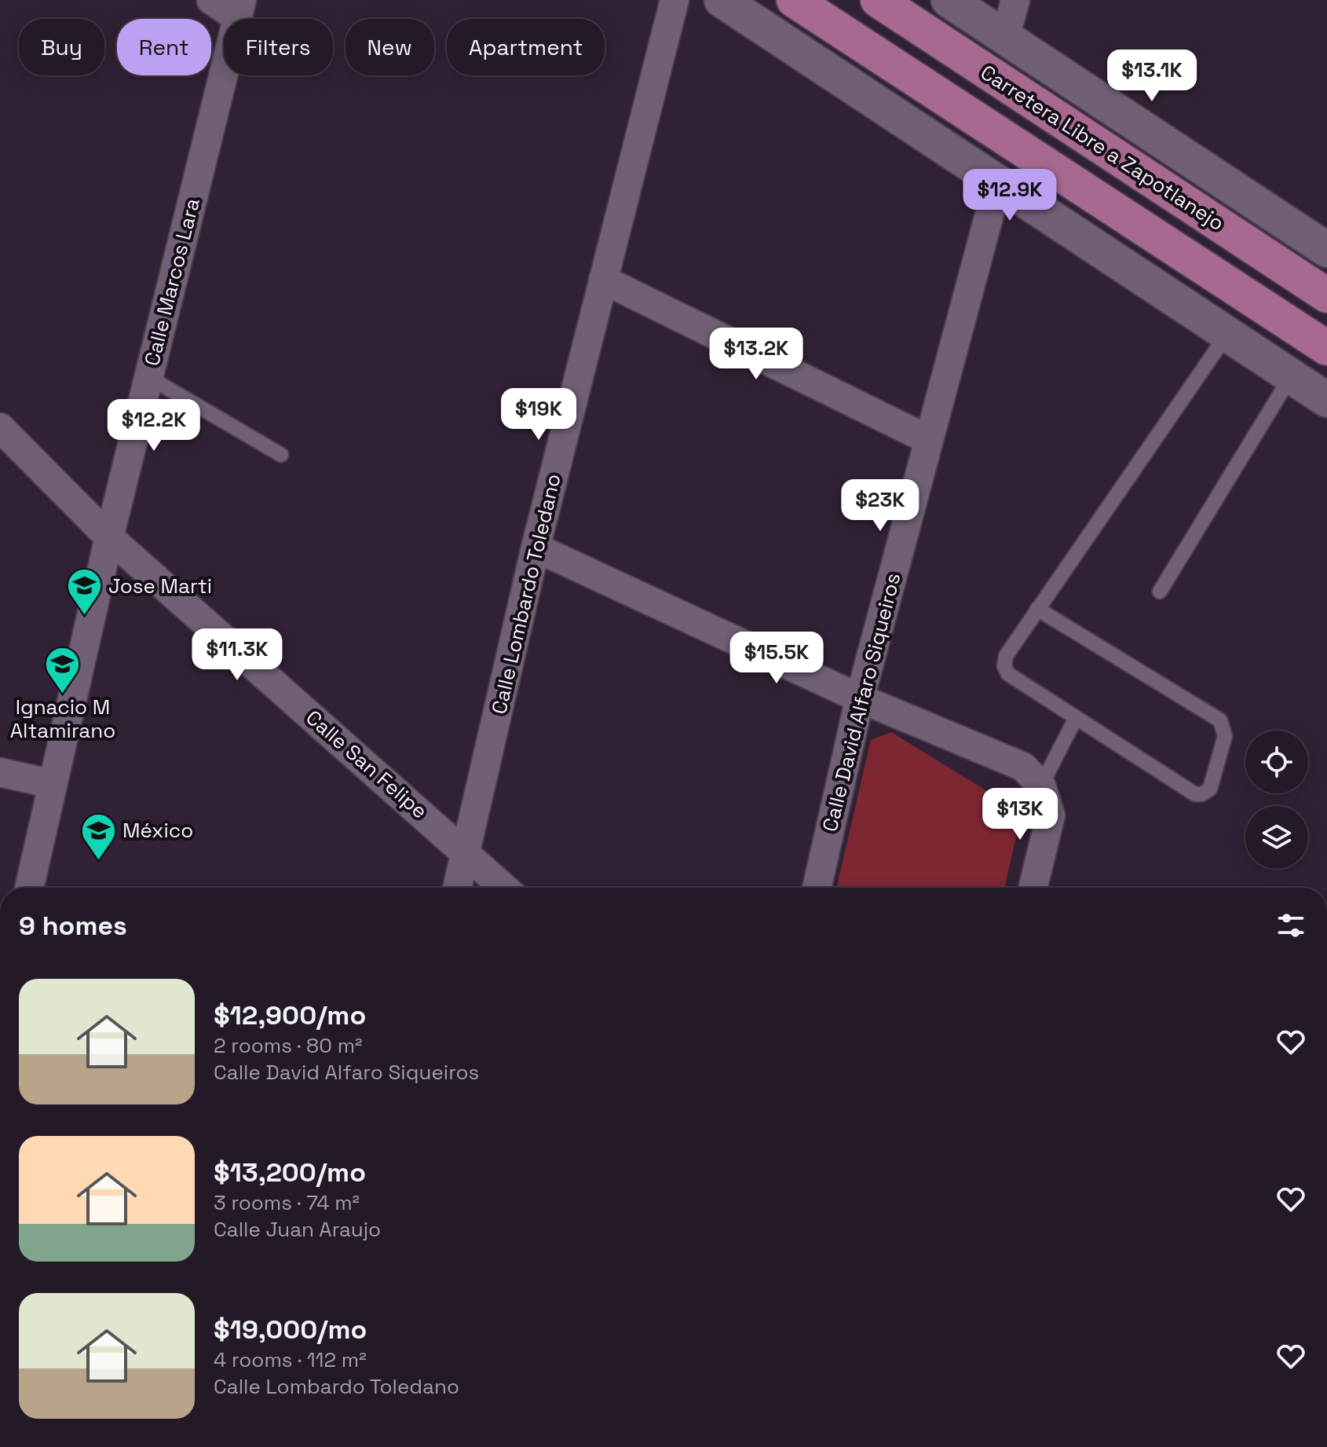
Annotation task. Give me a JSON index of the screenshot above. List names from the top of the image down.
{
  "streets": {
    "main road": ["Carretera Libre a Zapotlanejo"],
    "street": [
      "Calle Marcos Lara",
      "Calle Lombardo Toledano",
      "Calle David Alfaro Siqueiros",
      "Calle San Felipe"
    ]
  },
  "crossings": [
    ["Calle Marcos Lara", "Calle San Felipe"],
    ["Calle Lombardo Toledano", "Calle San Felipe"]
  ],
  "places": {
    "school or university": ["Jose Marti", "Ignacio M Altamirano", "México"]
  },
  "page": {
    "chip": [
      "Buy",
      "Rent",
      "Filters",
      "New",
      "Apartment"
    ],
    "price": [
      "$13.1K",
      "$12.9K",
      "$13.2K",
      "$19K",
      "$12.2K",
      "$23K",
      "$11.3K",
      "$15.5K",
      "$13K"
    ],
    "heading": "9 homes",
    "list": [
      {
        "name": "$12,900/mo",
        "note": "2 rooms · 80 m² · Calle David Alfaro Siqueiros"
      },
      {
        "name": "$13,200/mo",
        "note": "3 rooms · 74 m² · Calle Juan Araujo"
      },
      {
        "name": "$19,000/mo",
        "note": "4 rooms · 112 m² · Calle Lombardo Toledano"
      }
    ]
  }
}
